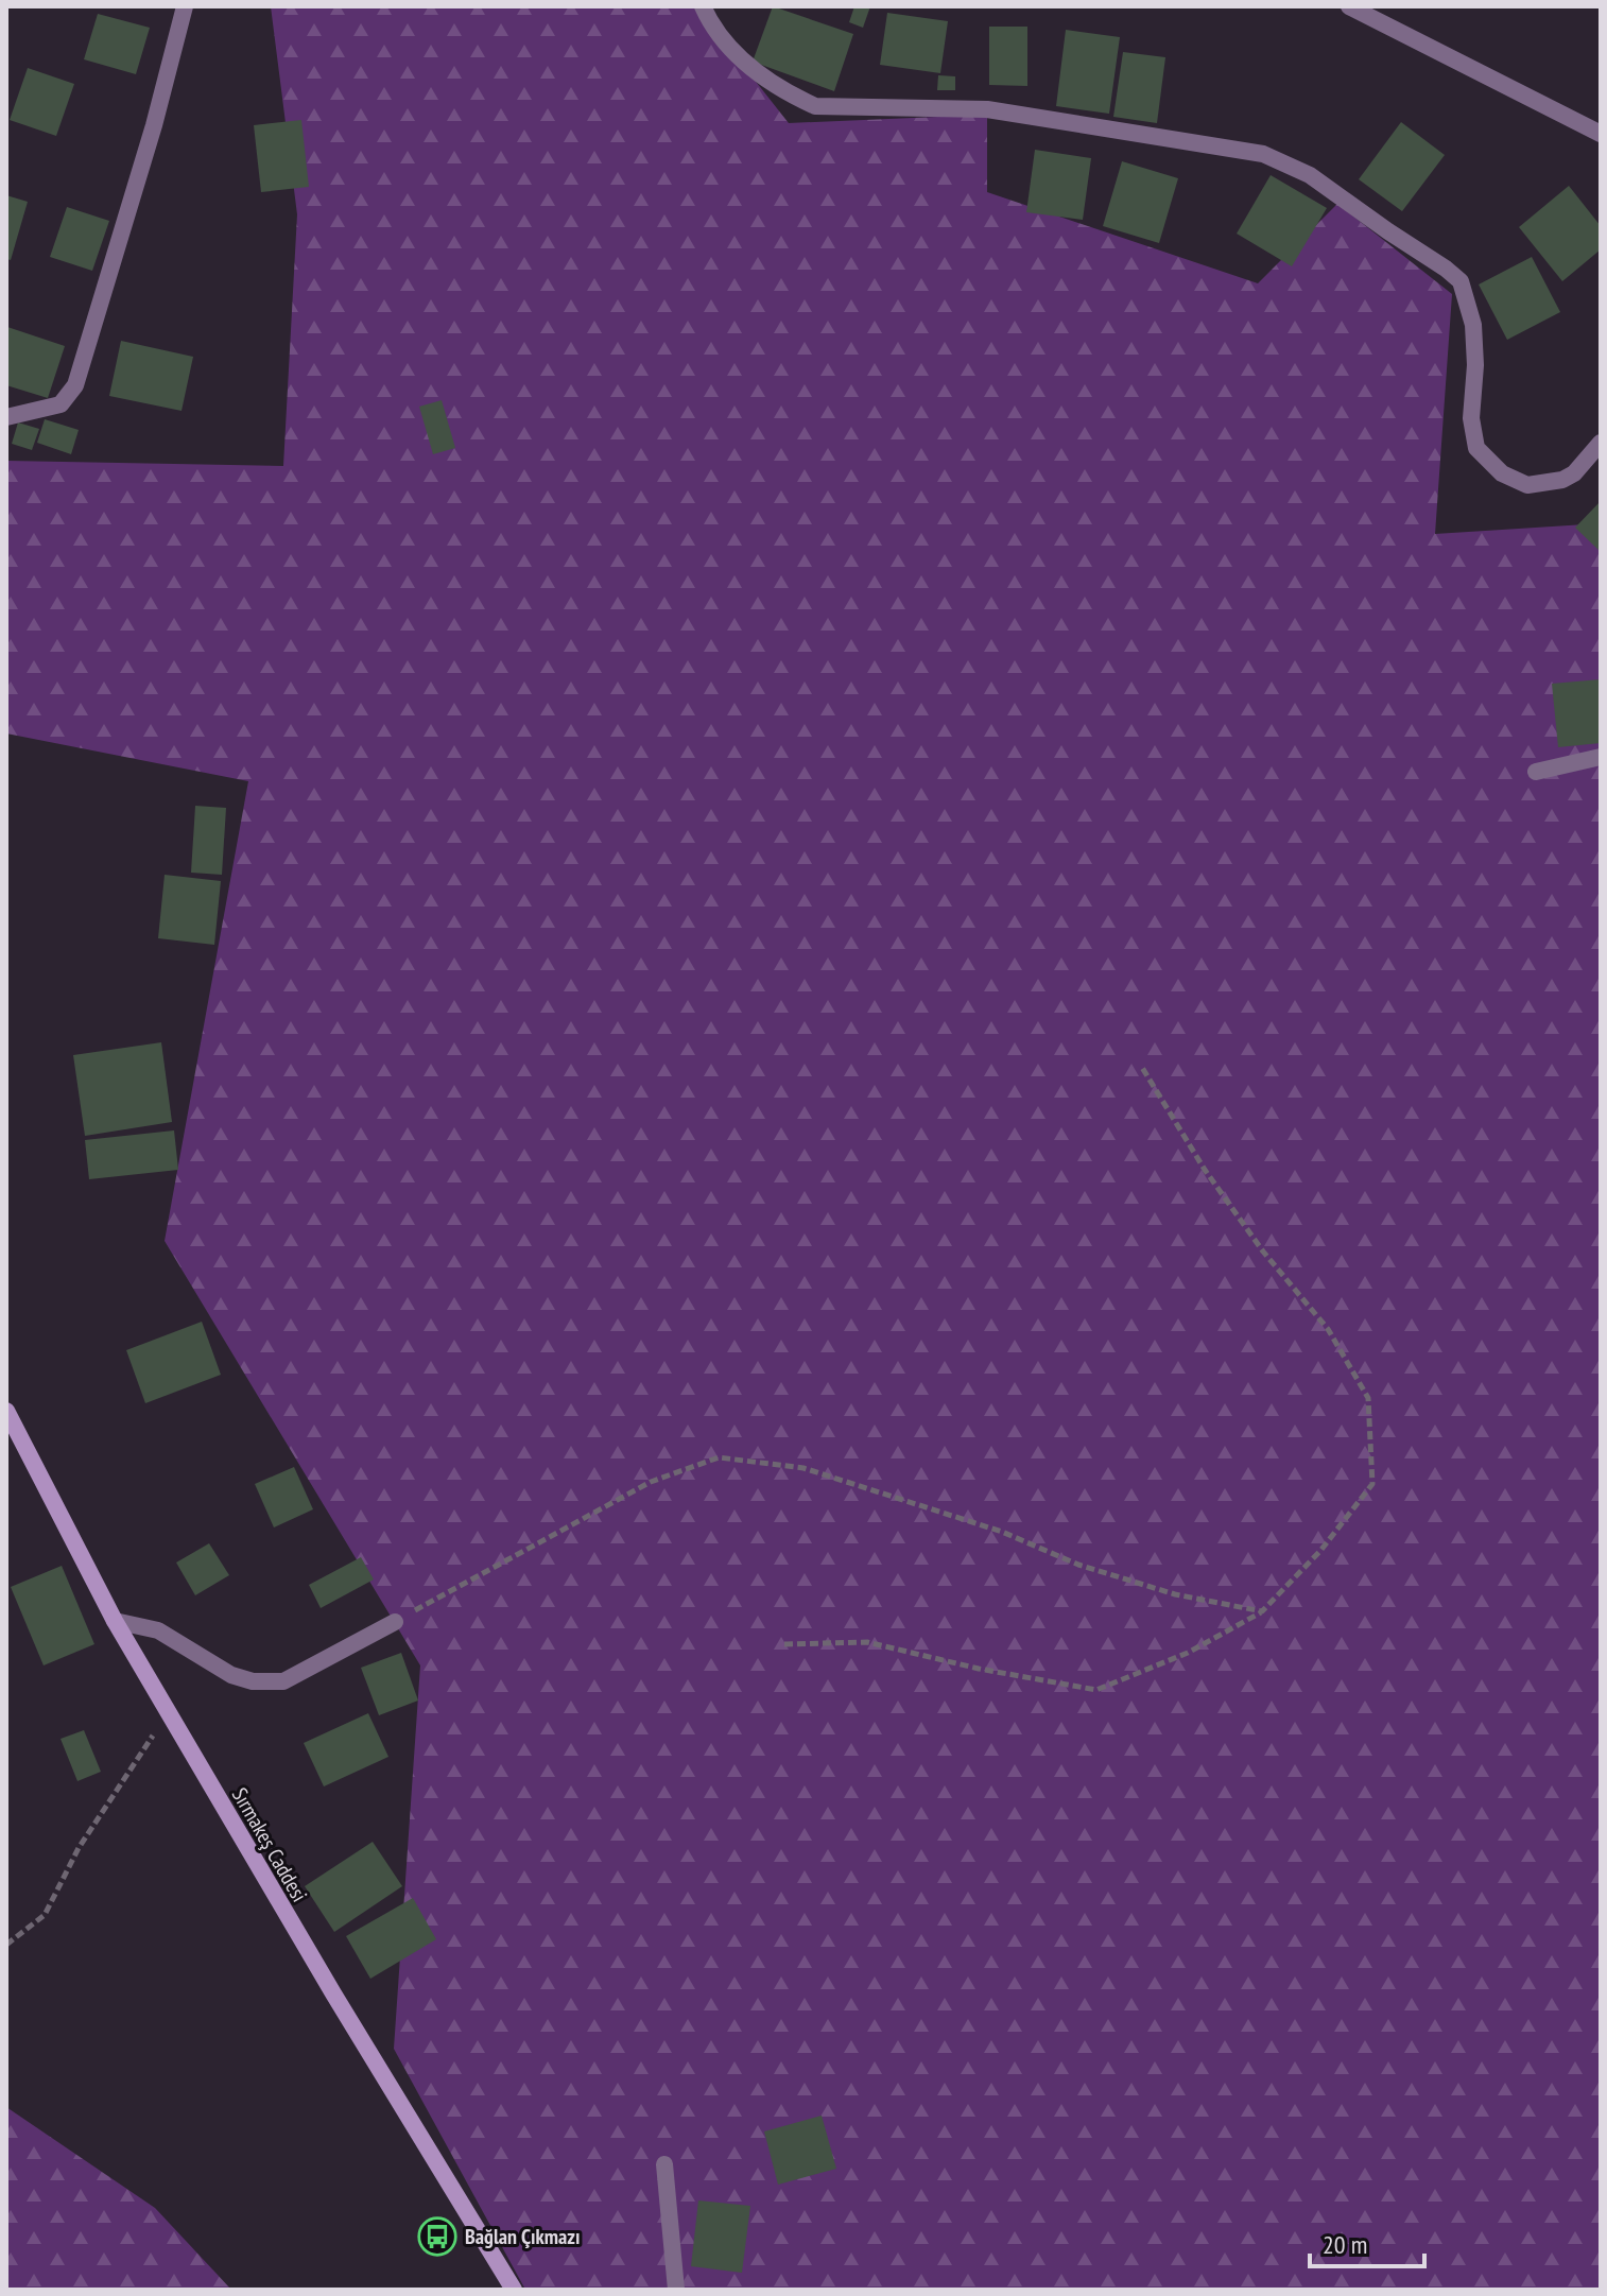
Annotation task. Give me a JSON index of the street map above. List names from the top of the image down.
{
  "streets": {
    "main road": ["Sırmakeş Caddesi"]
  },
  "places": {
    "bus stop": ["Bağlan Çıkmazı"]
  },
  "scale_bar": "20 m"
}
